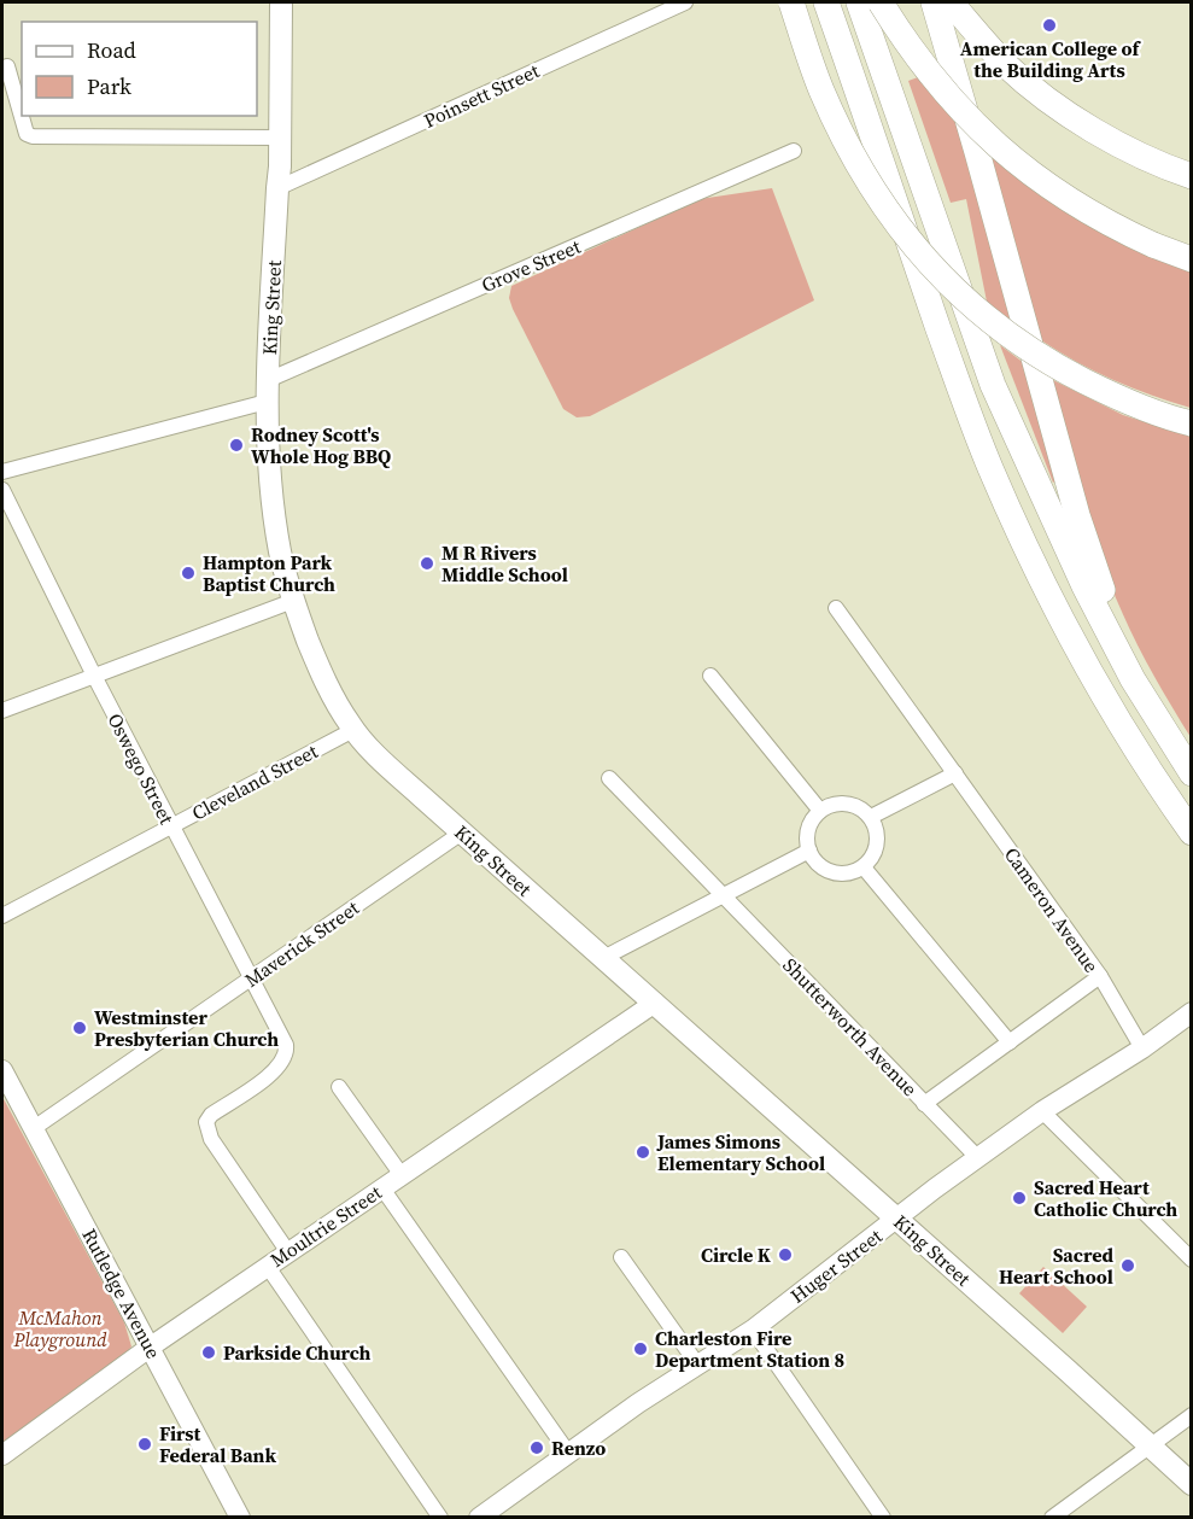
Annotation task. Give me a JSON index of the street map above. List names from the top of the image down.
{
  "streets": {
    "main road": ["King Street"],
    "street": [
      "Poinsett Street",
      "Grove Street",
      "Oswego Street",
      "Cleveland Street",
      "Cameron Avenue",
      "Maverick Street",
      "Shutterworth Avenue",
      "Moultrie Street",
      "Huger Street",
      "Rutledge Avenue"
    ]
  },
  "crossings": [
    ["Poinsett Street", "King Street"],
    ["Grove Street", "King Street"],
    ["King Street", "Cleveland Street"],
    ["King Street", "Maverick Street"],
    ["King Street", "Moultrie Street"],
    ["King Street", "Huger Street"],
    ["Oswego Street", "Cleveland Street"],
    ["Oswego Street", "Maverick Street"],
    ["Oswego Street", "Moultrie Street"],
    ["Cameron Avenue", "Huger Street"],
    ["Maverick Street", "Rutledge Avenue"],
    ["Shutterworth Avenue", "Huger Street"],
    ["Moultrie Street", "Rutledge Avenue"]
  ],
  "parks": ["McMahon Playground"],
  "places": [
    "American College of the Building Arts",
    "Rodney Scott's Whole Hog BBQ",
    "M R Rivers Middle School",
    "Hampton Park Baptist Church",
    "Westminster Presbyterian Church",
    "James Simons Elementary School",
    "Sacred Heart Catholic Church",
    "Circle K",
    "Sacred Heart School",
    "Charleston Fire Department Station 8",
    "Parkside Church",
    "First Federal Bank",
    "Renzo"
  ],
  "legend": ["Road", "Park"]
}
